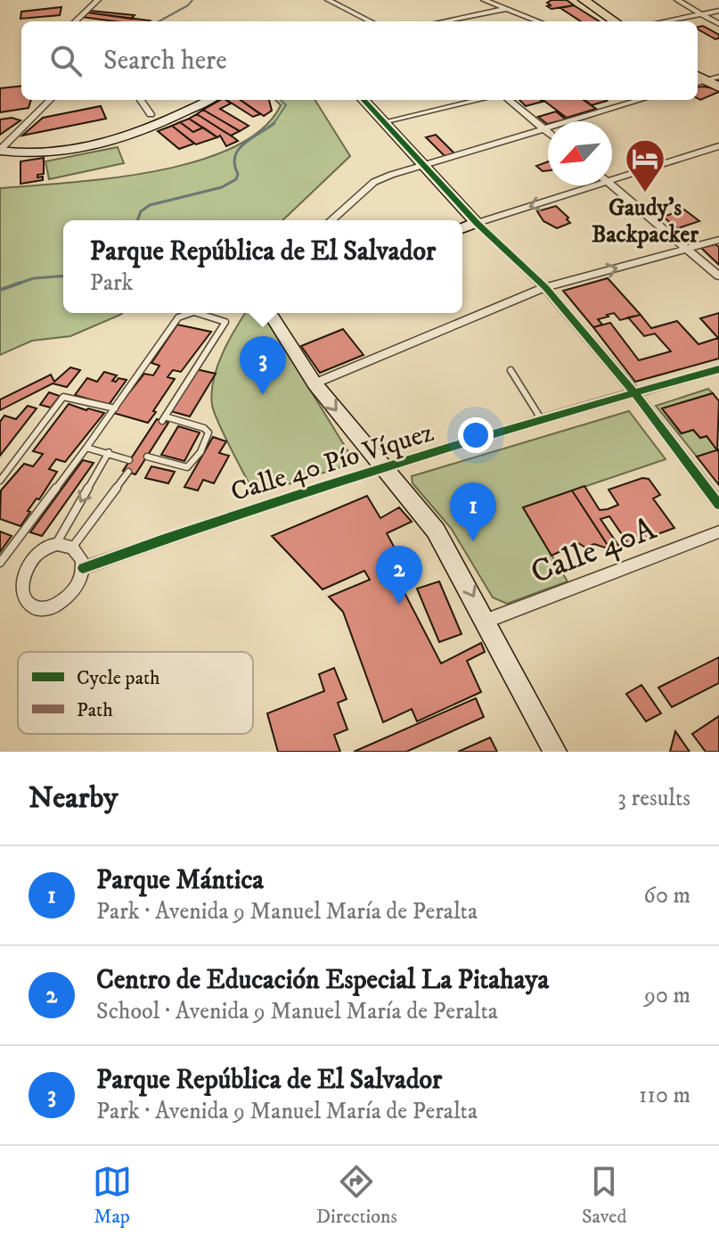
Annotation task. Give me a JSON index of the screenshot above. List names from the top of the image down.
{
  "streets": {
    "street": ["Calle 40 Pío Víquez", "Calle 40A"]
  },
  "places": {
    "hotel": ["Gaudy's Backpacker"]
  },
  "legend": ["Cycle path", "Path"],
  "north": "bottom left",
  "page": {
    "search": "Search here",
    "popup": ["Parque República de El Salvador", "Park"],
    "pins": ["3", "1", "2"],
    "heading": ["Nearby", "3 results"],
    "list": [
      {
        "mark": "1",
        "name": "Parque Mántica",
        "note": "Park · Avenida 9 Manuel María de Peralta",
        "value": "60 m"
      },
      {
        "mark": "2",
        "name": "Centro de Educación Especial La Pitahaya",
        "note": "School · Avenida 9 Manuel María de Peralta",
        "value": "90 m"
      },
      {
        "mark": "3",
        "name": "Parque República de El Salvador",
        "note": "Park · Avenida 9 Manuel María de Peralta",
        "value": "110 m"
      }
    ],
    "nav": ["Map", "Directions", "Saved"]
  }
}
